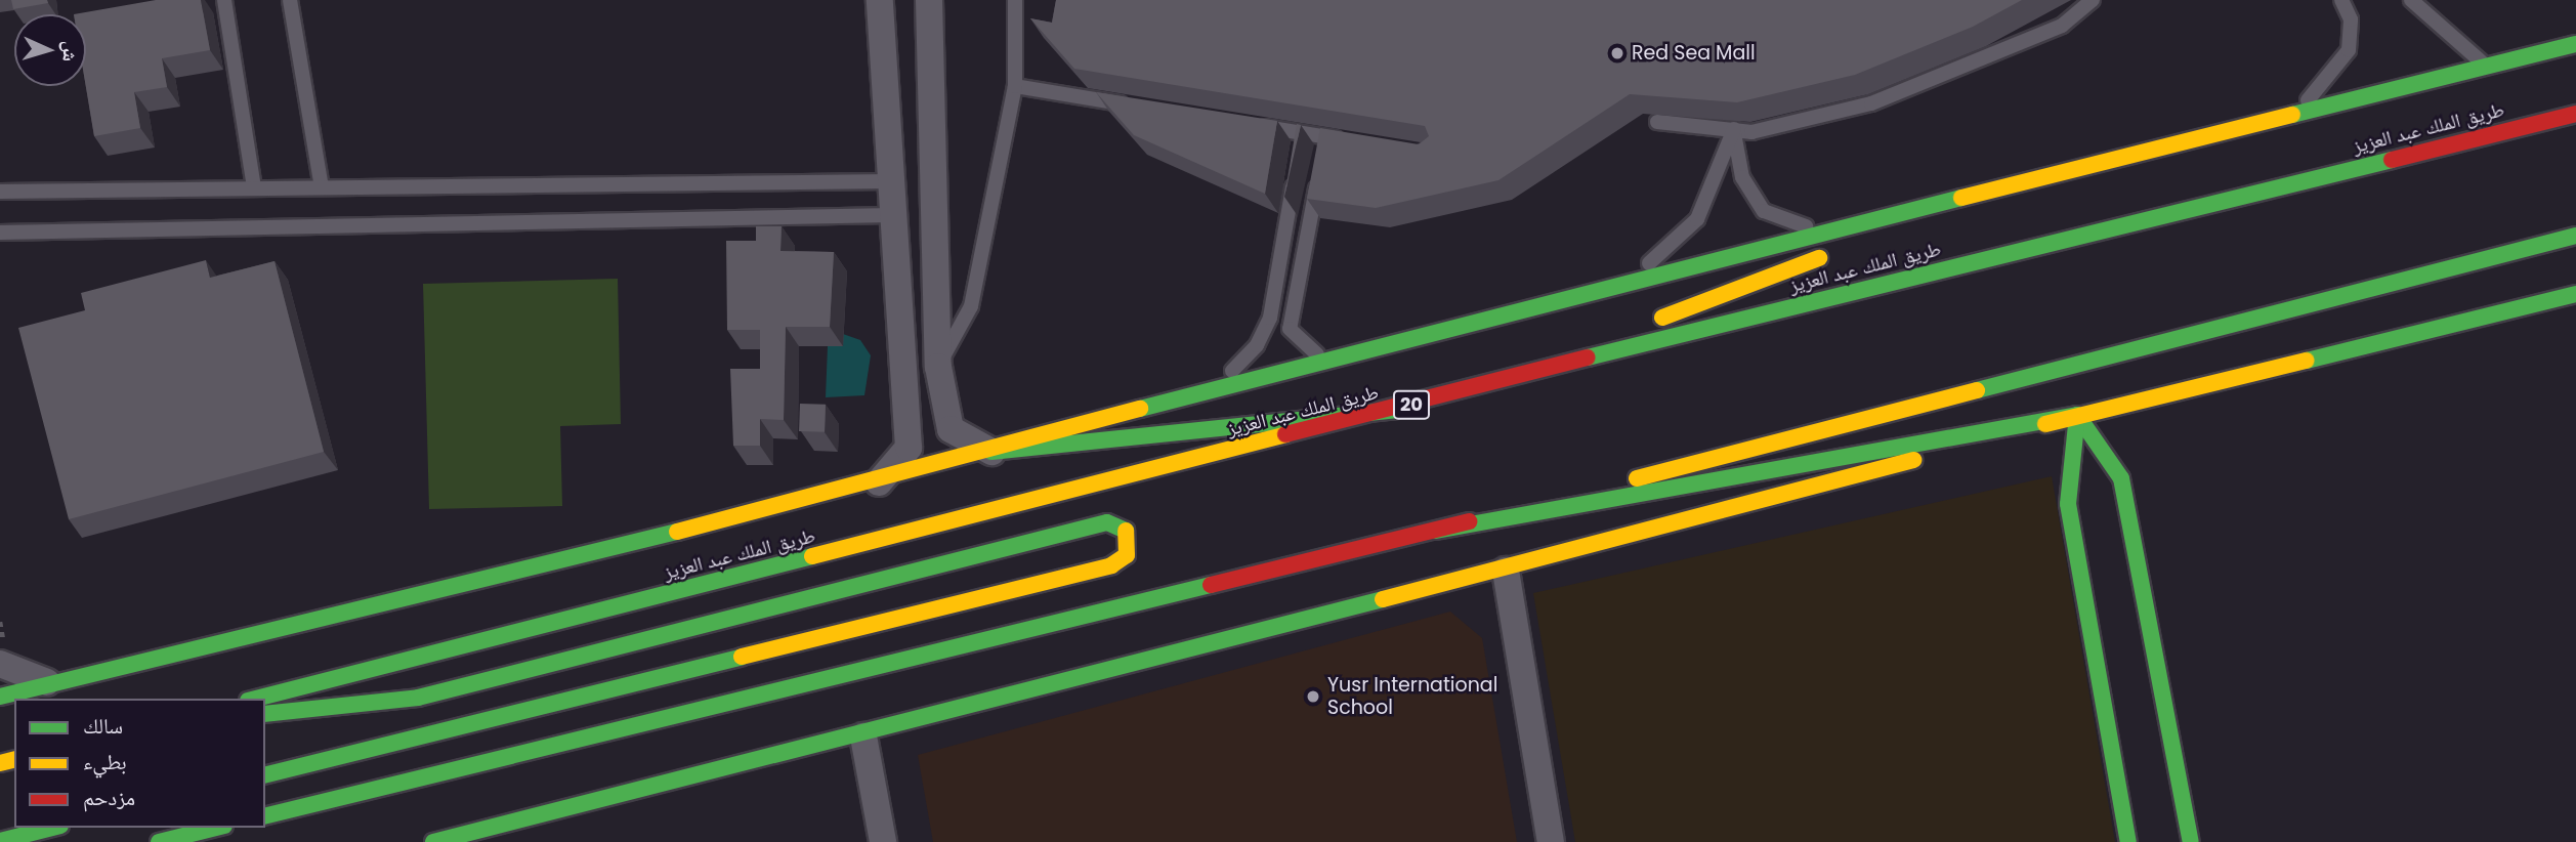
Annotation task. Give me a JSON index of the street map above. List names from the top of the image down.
{
  "streets": {
    "main road": ["طريق الملك عبد العزيز", "20"]
  },
  "places": ["Red Sea Mall", "Yusr International School"],
  "legend": ["سالك", "بطيء", "مزدحم"],
  "north": "right"
}
